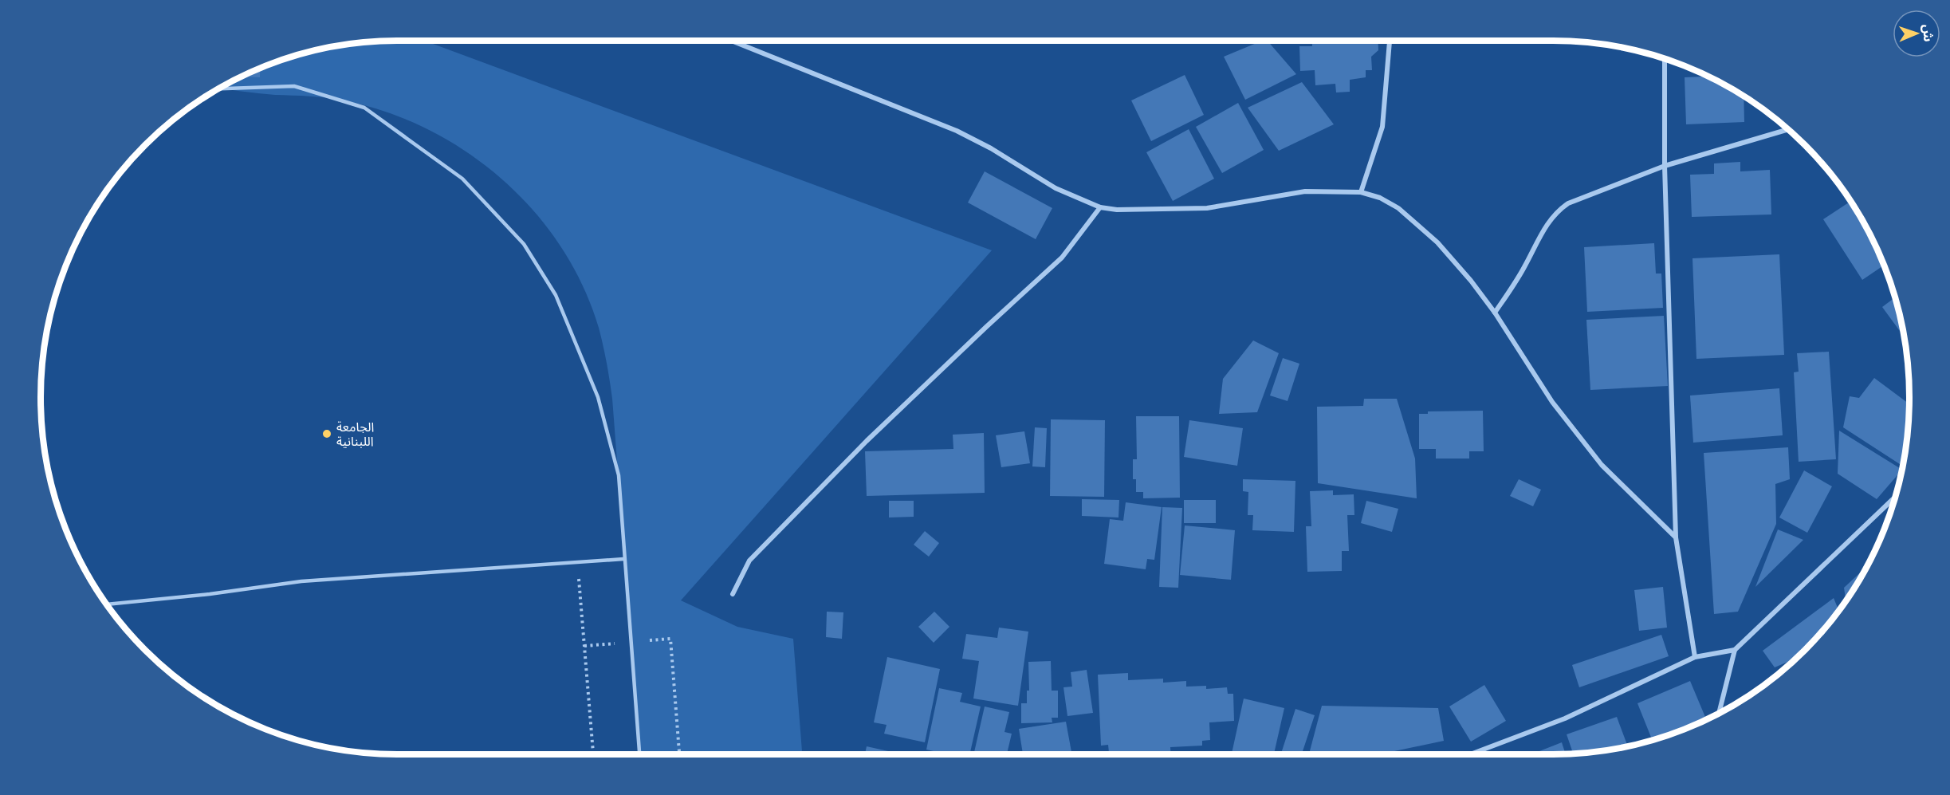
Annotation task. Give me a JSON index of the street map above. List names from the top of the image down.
{
  "places": ["الجامعة اللبنانية"],
  "north": "right"
}
